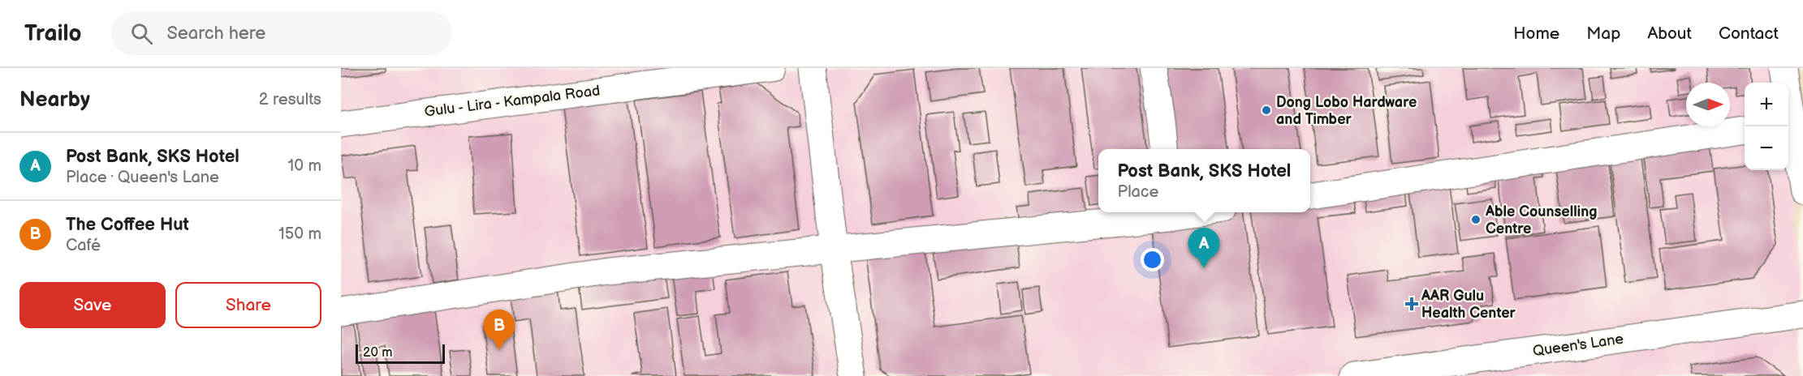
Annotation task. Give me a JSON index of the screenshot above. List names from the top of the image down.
{
  "streets": {
    "street": ["Gulu - Lira - Kampala Road", "Queen's Lane"]
  },
  "places": {
    "other": ["Dong Lobo Hardware and Timber", "Able Counselling Centre"],
    "health": ["AAR Gulu Health Center"]
  },
  "scale_bar": "20 m",
  "north": "right",
  "page": {
    "header": "Trailo",
    "search": "Search here",
    "nav": [
      "Home",
      "Map",
      "About",
      "Contact"
    ],
    "heading": ["Nearby", "2 results"],
    "map_buttons": ["+", "−"],
    "list": [
      {
        "mark": "A",
        "name": "Post Bank, SKS Hotel",
        "note": "Place · Queen's Lane",
        "value": "10 m"
      },
      {
        "mark": "B",
        "name": "The Coffee Hut",
        "note": "Café",
        "value": "150 m"
      }
    ],
    "popup": ["Post Bank, SKS Hotel", "Place"],
    "pins": ["A", "B"],
    "buttons": ["Save", "Share"],
    "scale": "20 m"
  }
}
